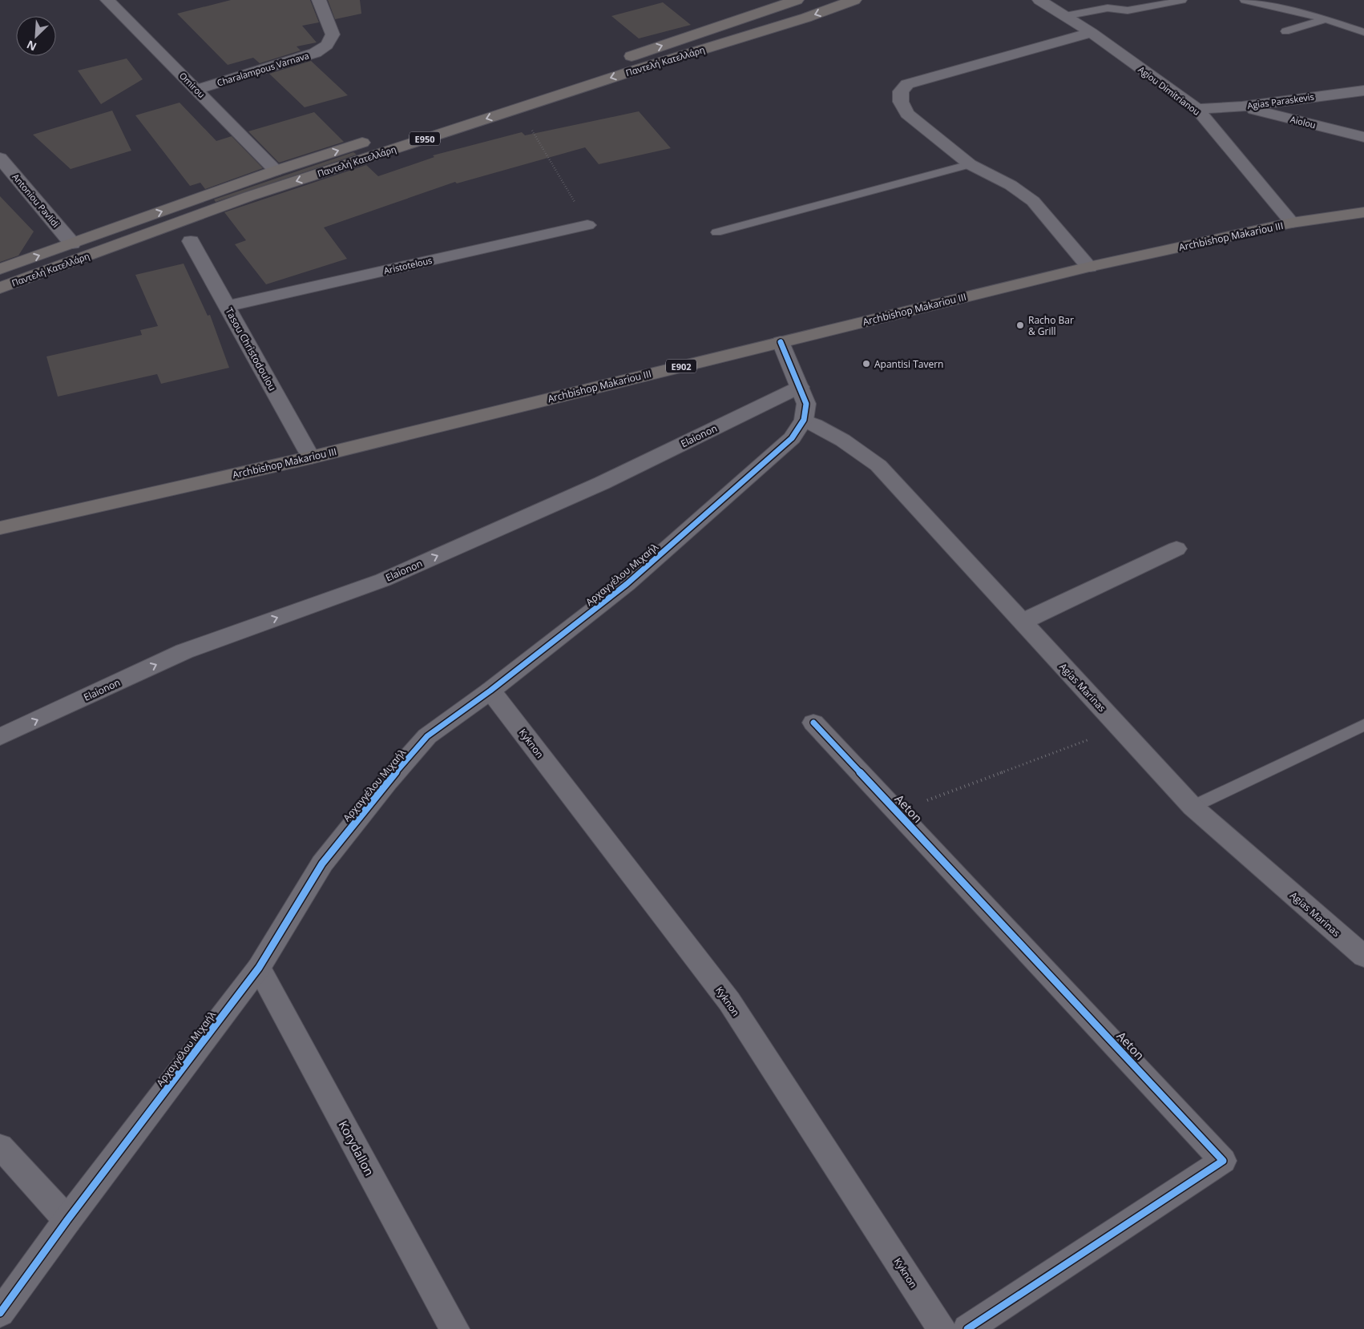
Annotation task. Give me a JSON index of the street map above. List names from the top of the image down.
{
  "streets": {
    "main road": [
      "Παντελή Κατελλάρη",
      "E950",
      "Archbishop Makariou III",
      "E902"
    ],
    "street": [
      "Charalampous Varnava",
      "Omirou",
      "Agiou Dimitrianou",
      "Agias Paraskevis",
      "Aiolou",
      "Antoniou Pavlidi",
      "Aristotelous",
      "Tasou Christodoulou",
      "Elaionon",
      "Αρχαγγέλου Μιχαήλ",
      "Agias Marinas",
      "Kyknon",
      "Aeton",
      "Korydallon"
    ]
  },
  "crossings": [
    ["Παντελή Κατελλάρη", "Omirou"],
    ["Παντελή Κατελλάρη", "Antoniou Pavlidi"],
    ["Charalampous Varnava", "Omirou"],
    ["Agiou Dimitrianou", "Agias Paraskevis"],
    ["Agiou Dimitrianou", "Archbishop Makariou III"],
    ["Agias Paraskevis", "Aiolou"],
    ["Archbishop Makariou III", "Tasou Christodoulou"],
    ["Aristotelous", "Tasou Christodoulou"],
    ["Αρχαγγέλου Μιχαήλ", "Agias Marinas"],
    ["Αρχαγγέλου Μιχαήλ", "Kyknon"],
    ["Αρχαγγέλου Μιχαήλ", "Korydallon"]
  ],
  "one_way": ["Elaionon"],
  "places": ["Racho Bar & Grill", "Apantisi Tavern"],
  "north": "bottom left"
}
